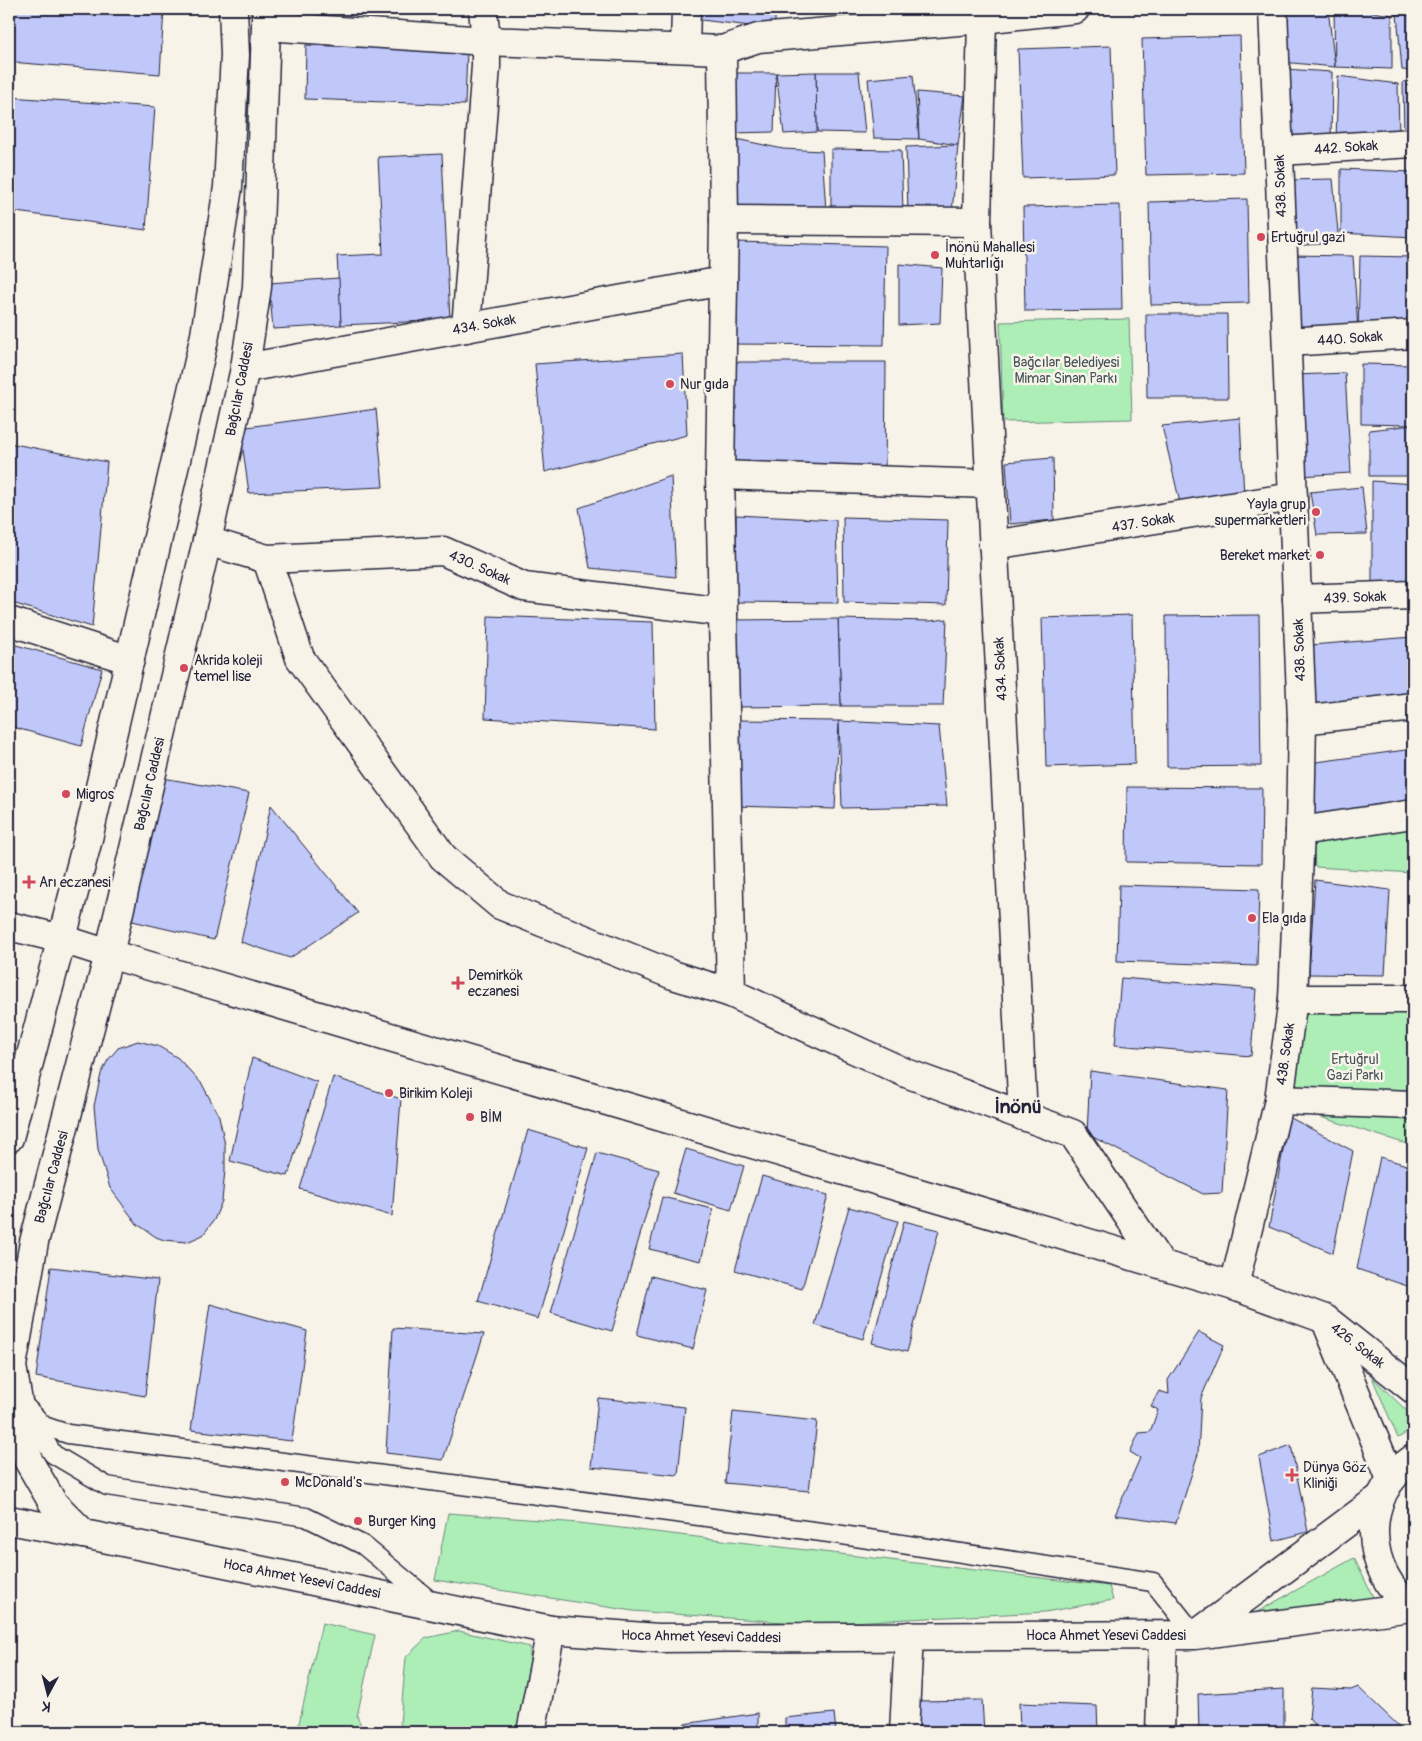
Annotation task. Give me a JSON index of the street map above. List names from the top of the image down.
{
  "streets": {
    "street": [
      "442. Sokak",
      "438. Sokak",
      "434. Sokak",
      "440. Sokak",
      "Bağcılar Caddesi",
      "437. Sokak",
      "430. Sokak",
      "439. Sokak",
      "426. Sokak",
      "Hoca Ahmet Yesevi Caddesi"
    ]
  },
  "crossings": [
    ["442. Sokak", "438. Sokak"],
    ["438. Sokak", "440. Sokak"],
    ["438. Sokak", "437. Sokak"],
    ["438. Sokak", "439. Sokak"],
    ["438. Sokak", "426. Sokak"],
    ["434. Sokak", "Bağcılar Caddesi"],
    ["434. Sokak", "437. Sokak"],
    ["Bağcılar Caddesi", "430. Sokak"],
    ["Bağcılar Caddesi", "426. Sokak"],
    ["Bağcılar Caddesi", "Hoca Ahmet Yesevi Caddesi"]
  ],
  "districts": ["İnönü"],
  "parks": ["Bağcılar Belediyesi Mimar Sinan Parkı", "Ertuğrul Gazi Parkı"],
  "places": {
    "other": [
      "Ertuğrul gazi",
      "İnönü Mahallesi Muhtarlığı",
      "Nur gıda",
      "Yayla grup supermarketleri",
      "Bereket market",
      "Akrida koleji temel lise",
      "Migros",
      "Ela gıda",
      "Birikim Koleji",
      "BİM",
      "McDonald's",
      "Burger King"
    ],
    "health": ["Arı eczanesi", "Demirkök eczanesi", "Dünya Göz Kliniği"]
  },
  "north": "bottom"
}
